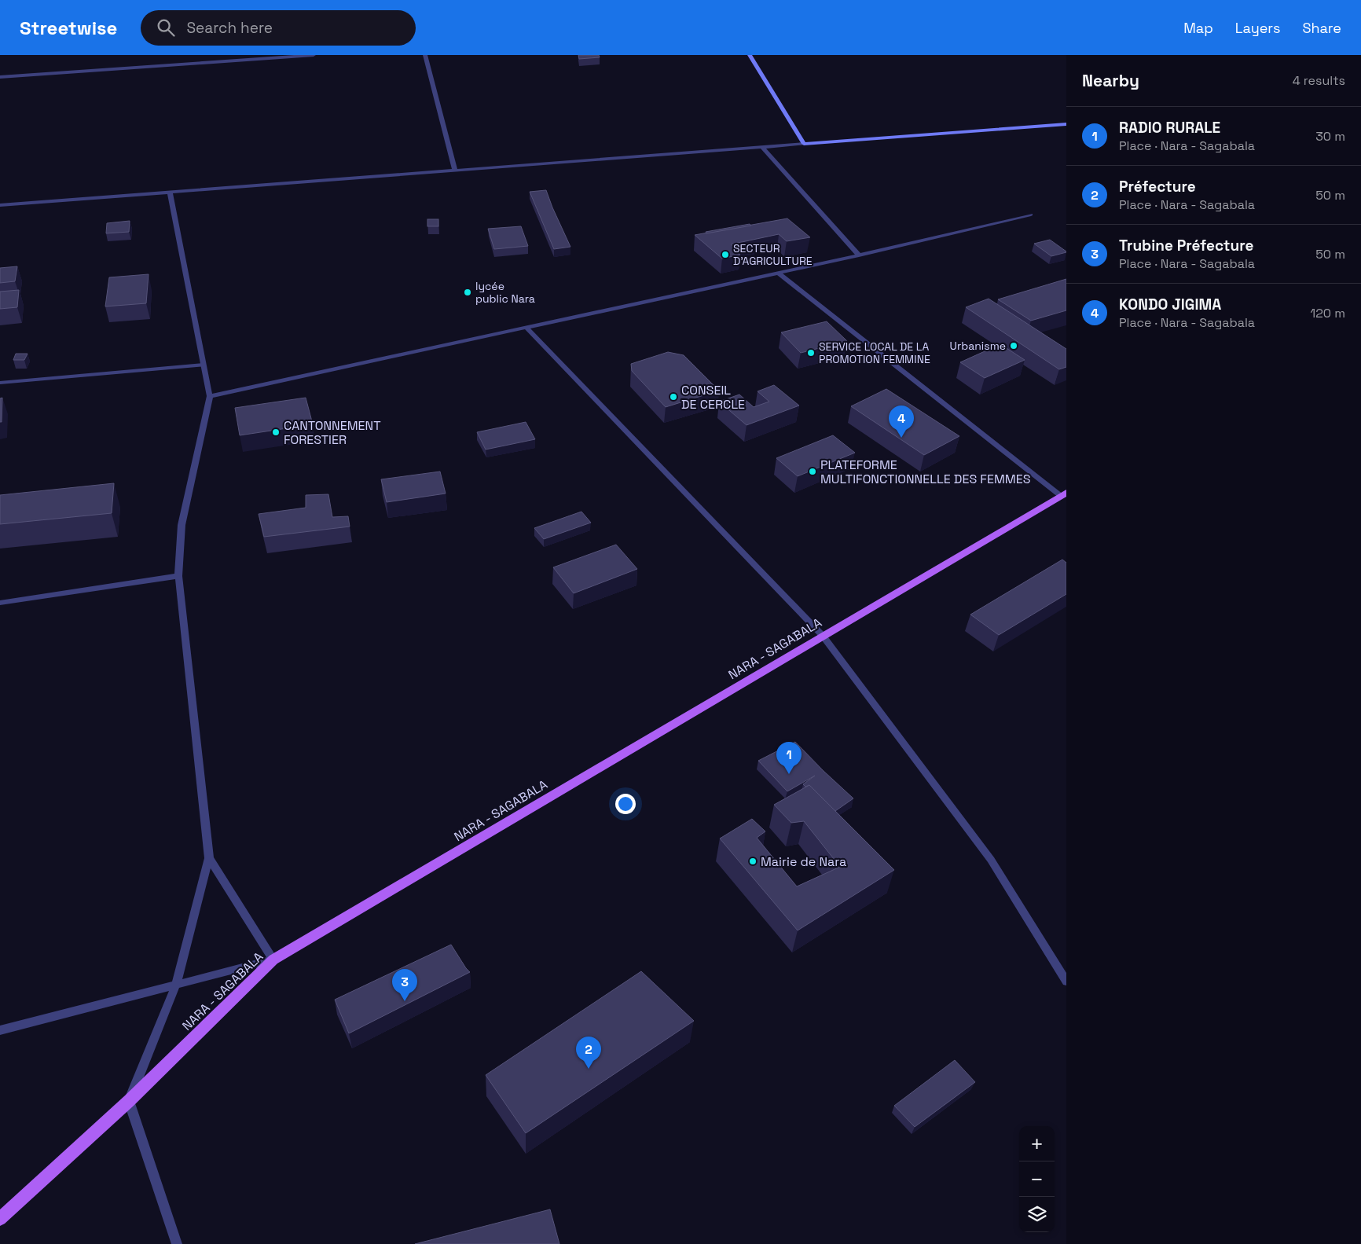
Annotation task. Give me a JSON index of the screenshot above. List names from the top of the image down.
{
  "streets": {
    "main road": ["NARA - SAGABALA"]
  },
  "places": [
    "SECTEUR D'AGRICULTURE",
    "lycée public Nara",
    "Urbanisme",
    "SERVICE LOCAL DE LA PROMOTION FEMMINE",
    "CONSEIL DE CERCLE",
    "CANTONNEMENT FORESTIER",
    "PLATEFORME MULTIFONCTIONNELLE DES FEMMES",
    "Mairie de Nara"
  ],
  "page": {
    "header": "Streetwise",
    "search": "Search here",
    "nav": ["Map", "Layers", "Share"],
    "heading": ["Nearby", "4 results"],
    "list": [
      {
        "mark": "1",
        "name": "RADIO RURALE",
        "note": "Place · Nara - Sagabala",
        "value": "30 m"
      },
      {
        "mark": "2",
        "name": "Préfecture",
        "note": "Place · Nara - Sagabala",
        "value": "50 m"
      },
      {
        "mark": "3",
        "name": "Trubine Préfecture",
        "note": "Place · Nara - Sagabala",
        "value": "50 m"
      },
      {
        "mark": "4",
        "name": "KONDO JIGIMA",
        "note": "Place · Nara - Sagabala",
        "value": "120 m"
      }
    ],
    "pins": [
      "4",
      "1",
      "3",
      "2"
    ],
    "map_buttons": ["+", "−"]
  }
}
